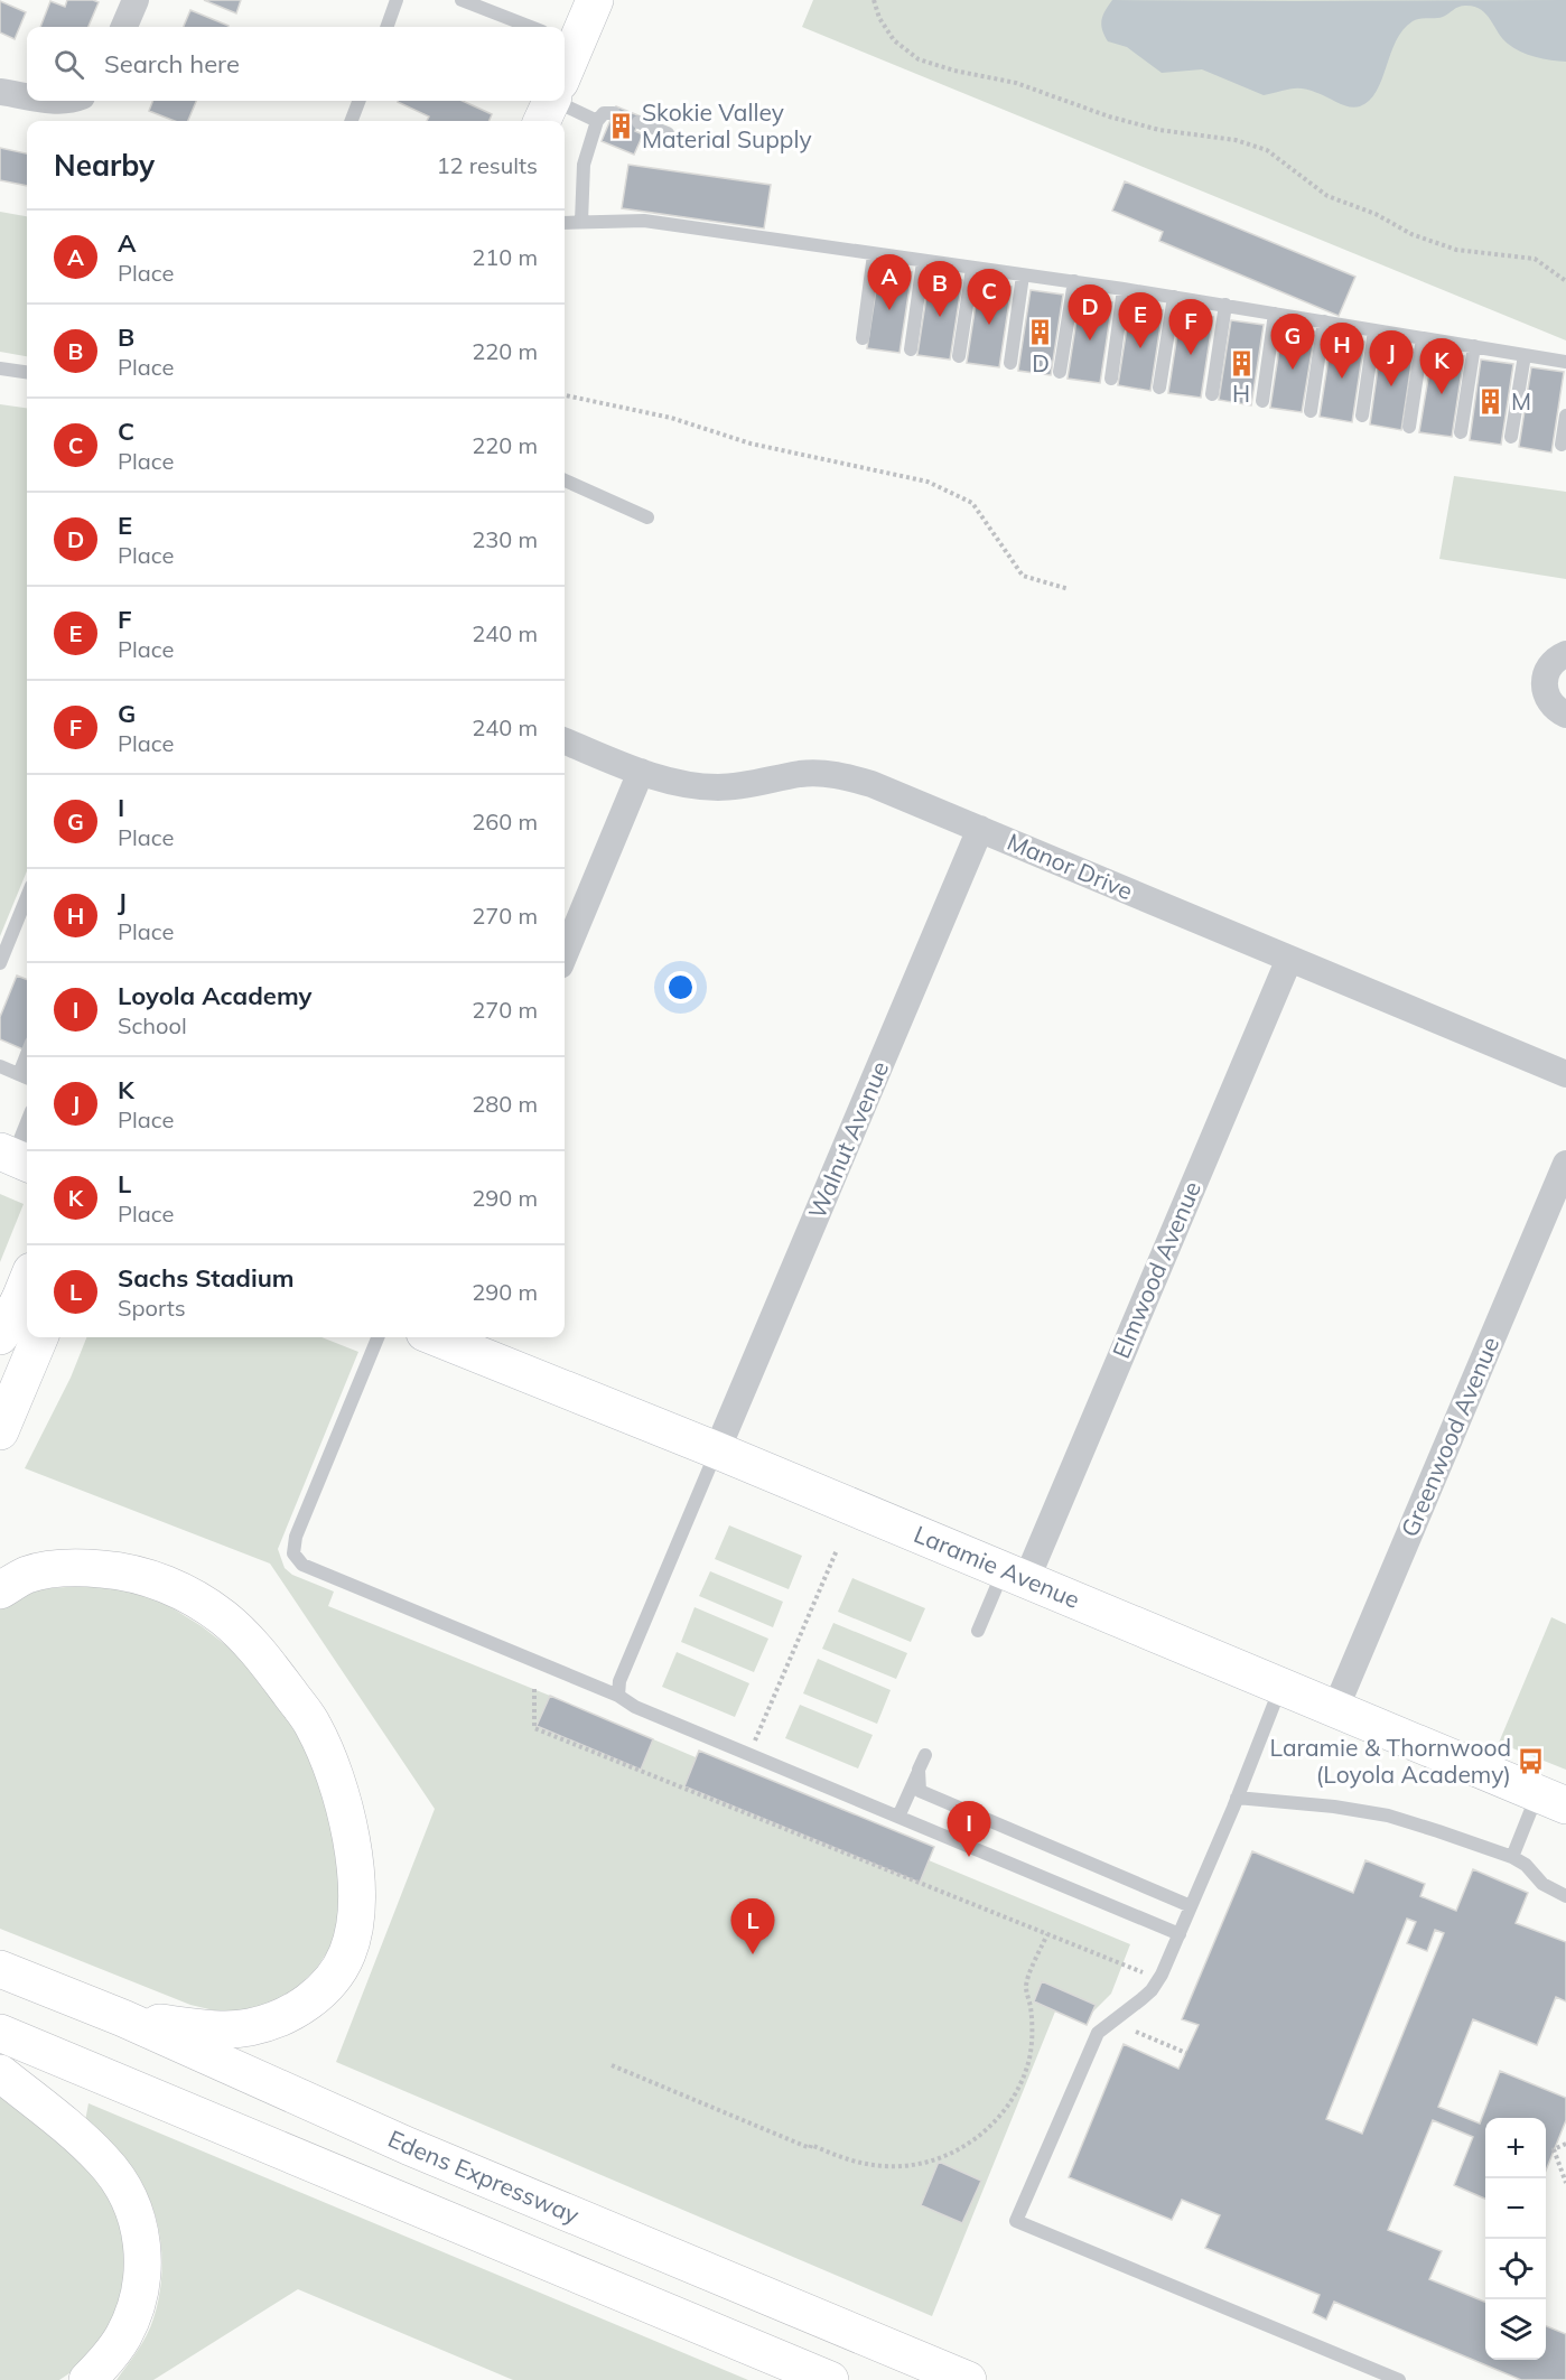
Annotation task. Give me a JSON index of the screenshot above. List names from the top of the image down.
{
  "streets": {
    "main road": ["Laramie Avenue", "Edens Expressway"],
    "street": [
      "Manor Drive",
      "Walnut Avenue",
      "Elmwood Avenue",
      "Greenwood Avenue"
    ]
  },
  "crossings": [
    ["Manor Drive", "Walnut Avenue"],
    ["Manor Drive", "Elmwood Avenue"],
    ["Walnut Avenue", "Laramie Avenue"],
    ["Elmwood Avenue", "Laramie Avenue"],
    ["Greenwood Avenue", "Laramie Avenue"]
  ],
  "places": {
    "building": [
      "Skokie Valley Material Supply",
      "D",
      "H",
      "M"
    ],
    "bus stop": ["Laramie & Thornwood (Loyola Academy)"]
  },
  "page": {
    "search": "Search here",
    "heading": ["Nearby", "12 results"],
    "list": [
      {
        "mark": "A",
        "name": "A",
        "note": "Place",
        "value": "210 m"
      },
      {
        "mark": "B",
        "name": "B",
        "note": "Place",
        "value": "220 m"
      },
      {
        "mark": "C",
        "name": "C",
        "note": "Place",
        "value": "220 m"
      },
      {
        "mark": "D",
        "name": "E",
        "note": "Place",
        "value": "230 m"
      },
      {
        "mark": "E",
        "name": "F",
        "note": "Place",
        "value": "240 m"
      },
      {
        "mark": "F",
        "name": "G",
        "note": "Place",
        "value": "240 m"
      },
      {
        "mark": "G",
        "name": "I",
        "note": "Place",
        "value": "260 m"
      },
      {
        "mark": "H",
        "name": "J",
        "note": "Place",
        "value": "270 m"
      },
      {
        "mark": "I",
        "name": "Loyola Academy",
        "note": "School",
        "value": "270 m"
      },
      {
        "mark": "J",
        "name": "K",
        "note": "Place",
        "value": "280 m"
      },
      {
        "mark": "K",
        "name": "L",
        "note": "Place",
        "value": "290 m"
      },
      {
        "mark": "L",
        "name": "Sachs Stadium",
        "note": "Sports",
        "value": "290 m"
      }
    ],
    "pins": [
      "A",
      "B",
      "C",
      "D",
      "E",
      "F",
      "G",
      "H",
      "J",
      "K",
      "I",
      "L"
    ],
    "map_buttons": ["+", "−"]
  }
}
